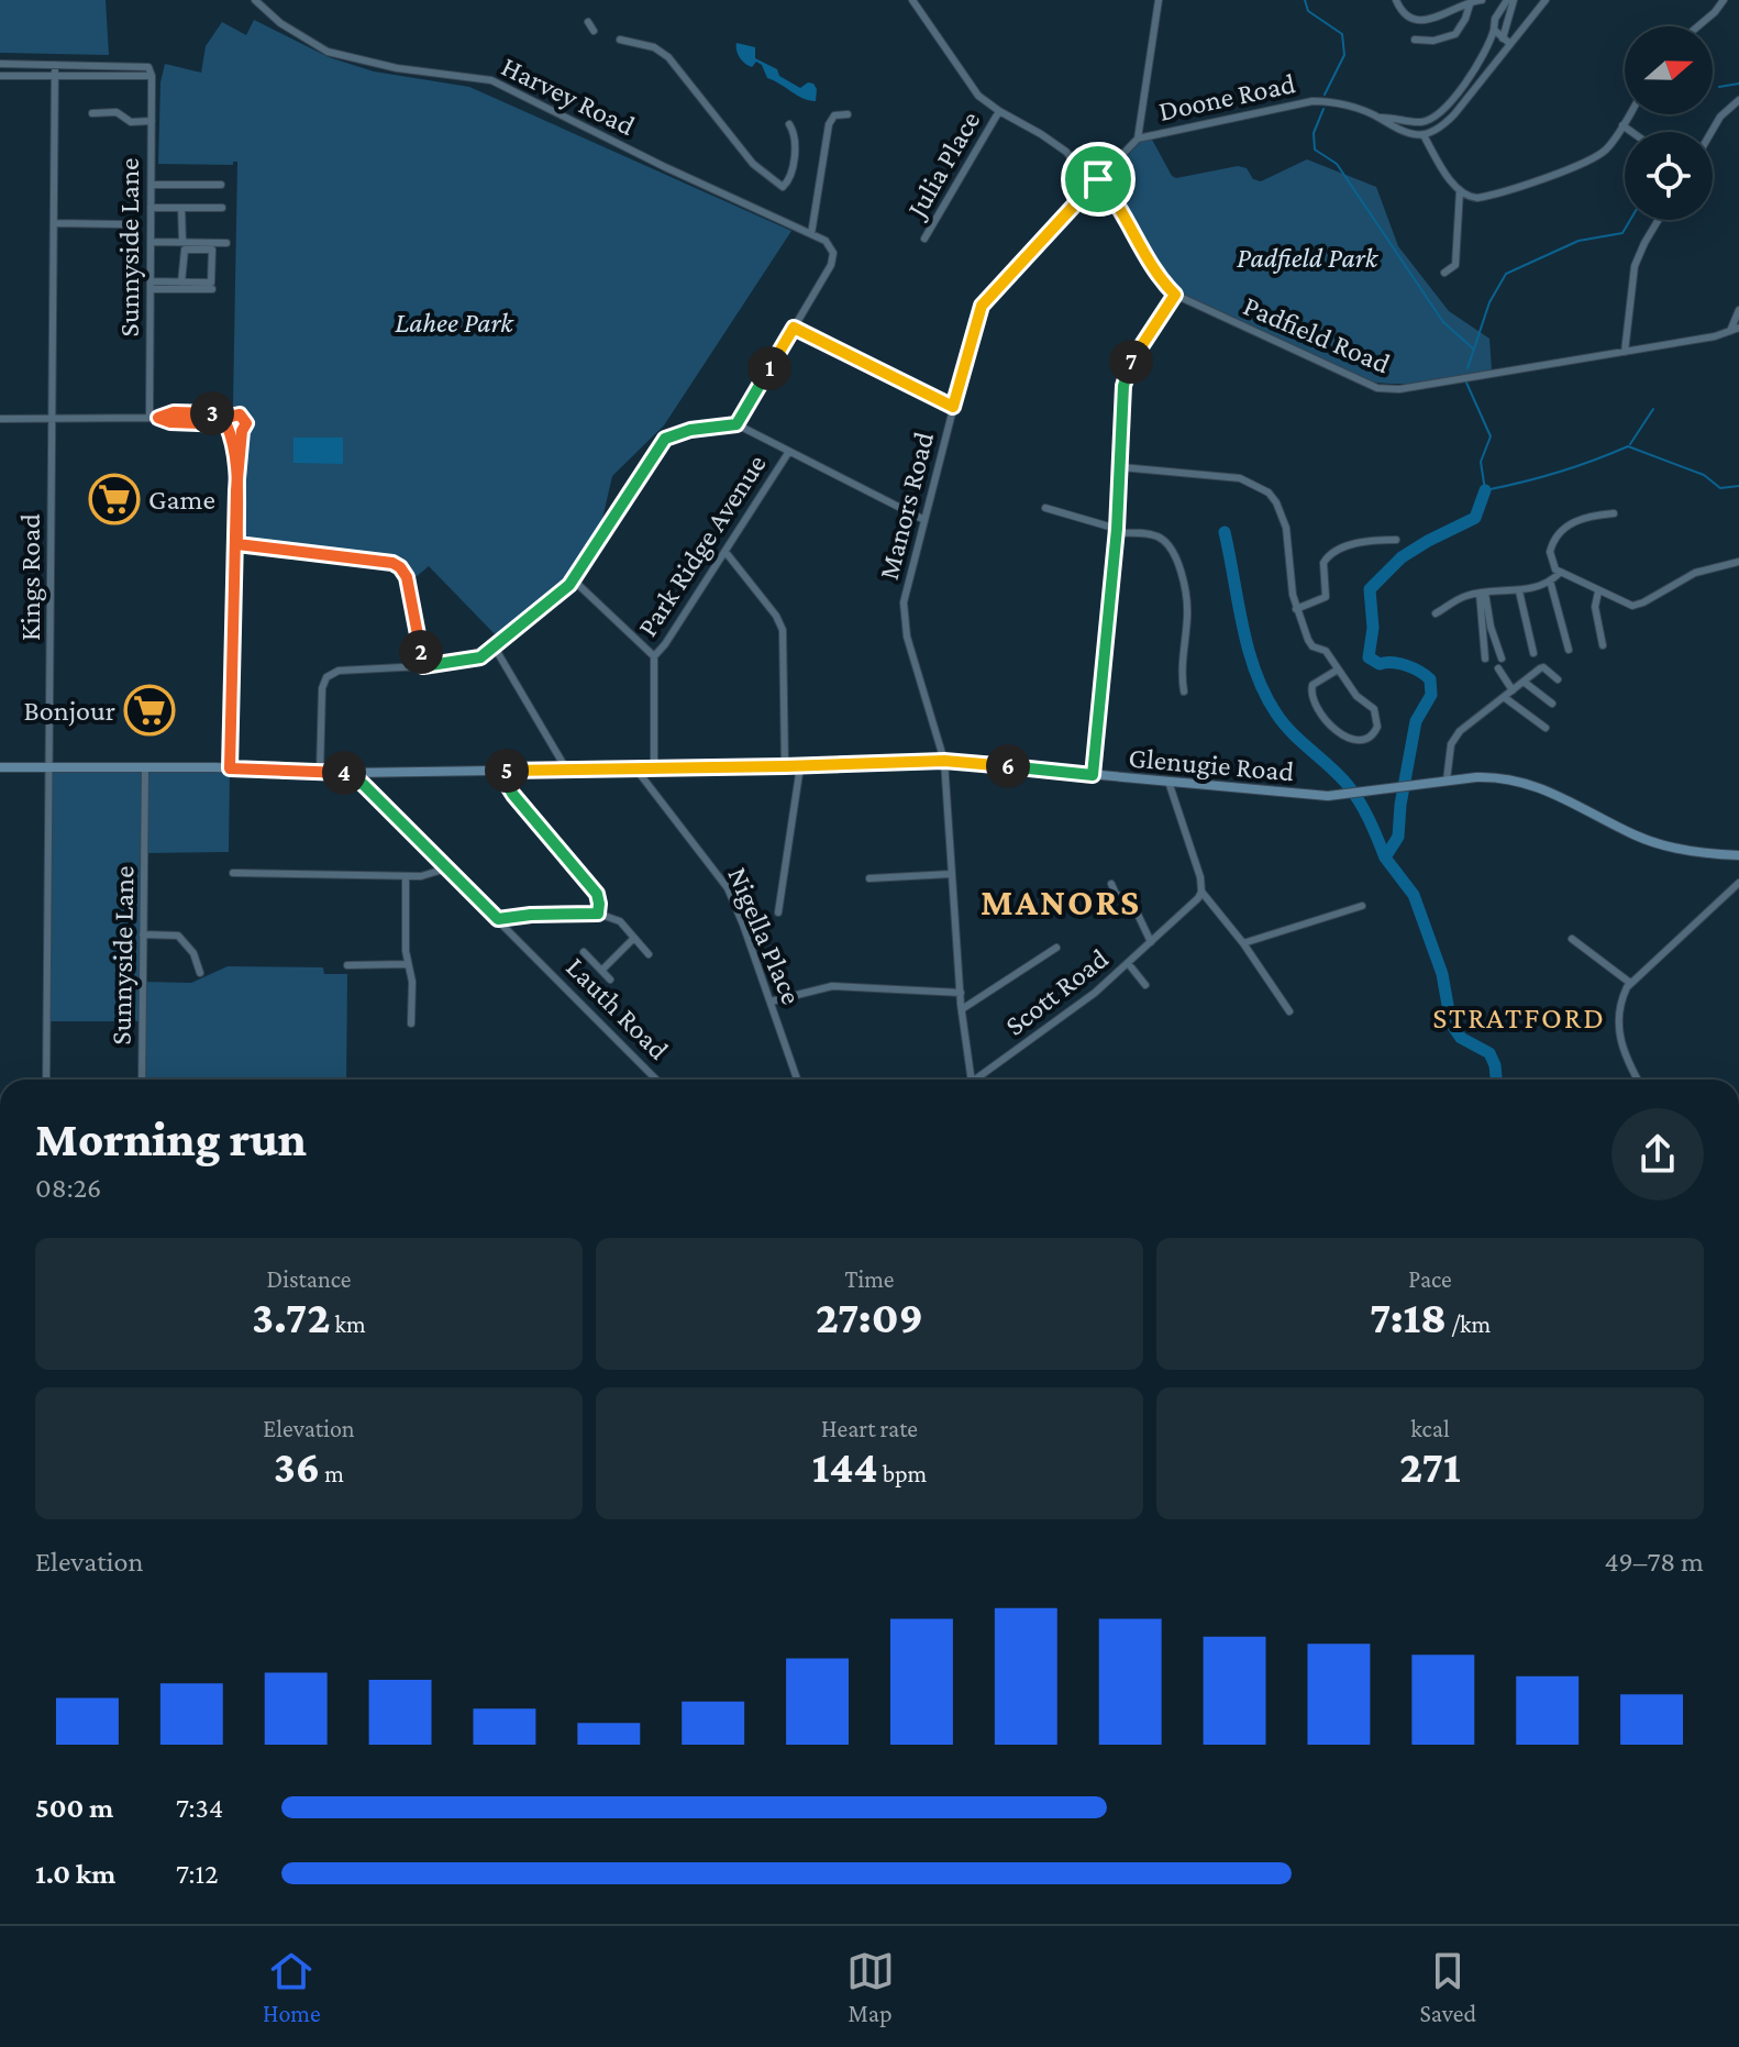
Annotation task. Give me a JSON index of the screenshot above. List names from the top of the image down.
{
  "streets": {
    "street": [
      "Harvey Road",
      "Doone Road",
      "Julia Place",
      "Sunnyside Lane",
      "Padfield Road",
      "Manors Road",
      "Park Ridge Avenue",
      "Kings Road",
      "Glenugie Road",
      "Nigella Place",
      "Scott Road",
      "Lauth Road"
    ]
  },
  "crossings": [
    ["Doone Road", "Manors Road"],
    ["Julia Place", "Padfield Road"],
    ["Sunnyside Lane", "Glenugie Road"],
    ["Padfield Road", "Manors Road"],
    ["Manors Road", "Glenugie Road"],
    ["Park Ridge Avenue", "Glenugie Road"],
    ["Kings Road", "Glenugie Road"],
    ["Glenugie Road", "Nigella Place"],
    ["Glenugie Road", "Lauth Road"]
  ],
  "districts": ["MANORS", "STRATFORD"],
  "parks": ["Padfield Park", "Lahee Park"],
  "places": {
    "supermarket": ["Game", "Bonjour"]
  },
  "north": "right",
  "page": {
    "pins": [
      "7",
      "1",
      "3",
      "2",
      "6",
      "5",
      "4"
    ],
    "heading": ["Morning run", "08:26"],
    "stats": [
      ["Distance", "3.72 km"],
      ["Time", "27:09"],
      ["Pace", "7:18 /km"],
      ["Elevation", "36 m"],
      ["Heart rate", "144 bpm"],
      ["kcal", "271"]
    ],
    "chart": ["Elevation", "49–78 m"],
    "list": [
      {
        "name": "500 m",
        "note": "7:34"
      },
      {
        "name": "1.0 km",
        "note": "7:12"
      }
    ],
    "tabs": ["Home", "Map", "Saved"]
  }
}
